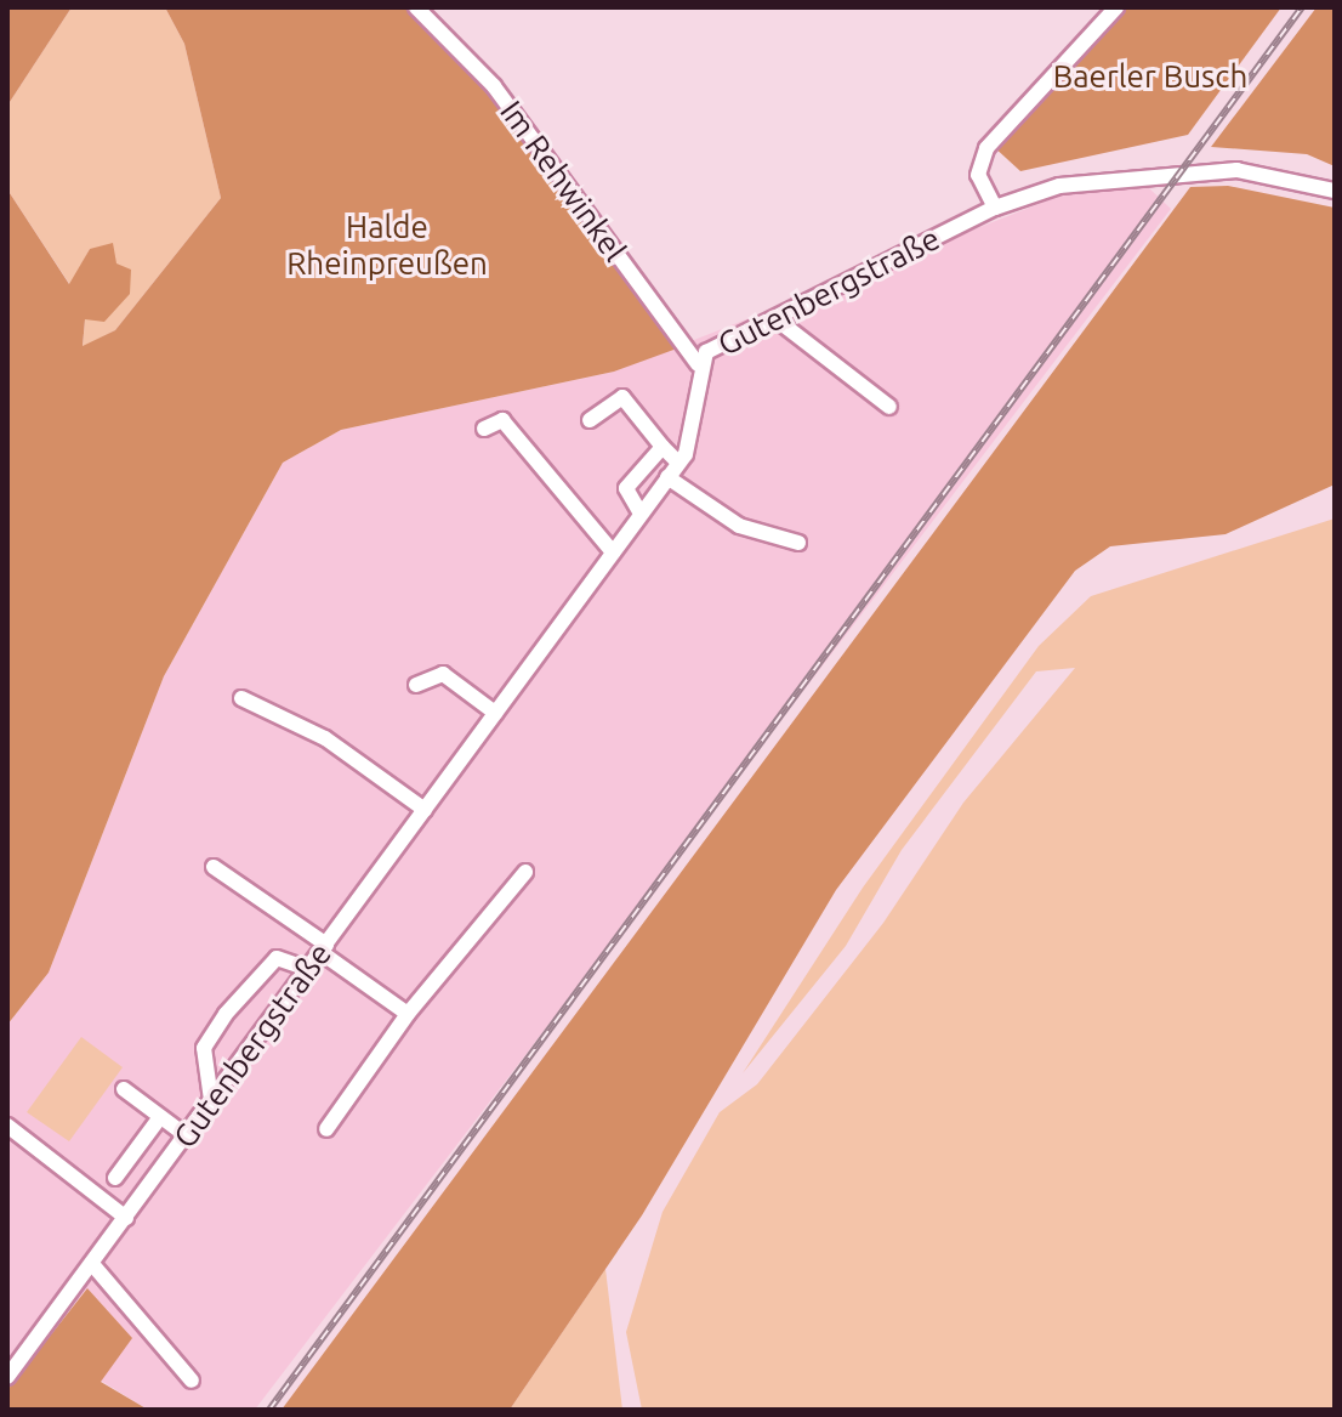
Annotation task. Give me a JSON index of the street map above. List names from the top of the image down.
{
  "streets": {
    "street": ["Im Rehwinkel", "Gutenbergstraße"]
  },
  "crossings": [
    ["Im Rehwinkel", "Gutenbergstraße"]
  ],
  "parks": ["Baerler Busch", "Halde Rheinpreußen"]
}
